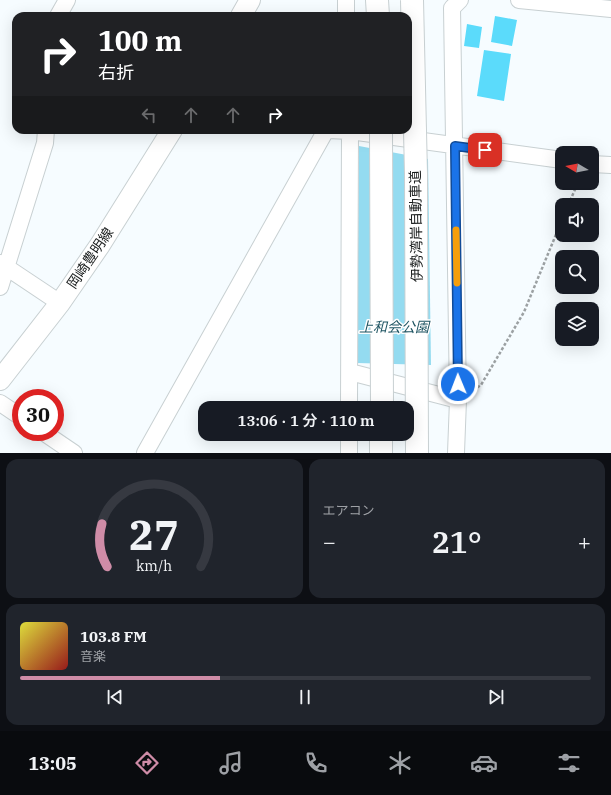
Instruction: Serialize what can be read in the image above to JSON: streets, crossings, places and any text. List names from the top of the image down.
{
  "streets": {
    "highway": ["伊勢湾岸自動車道"],
    "main road": ["岡崎豊明線"]
  },
  "parks": ["上和会公園"],
  "north": "left",
  "page": {
    "turn": ["100 m", "右折"],
    "limit": "30",
    "trip": "13:06 · 1 分 · 110 m",
    "tile": "エアコン",
    "heat": ["−", "21°", "+"],
    "song": ["103.8 FM", "音楽"],
    "tabs": "13:05",
    "gauge": ["27", "km/h"]
  }
}
